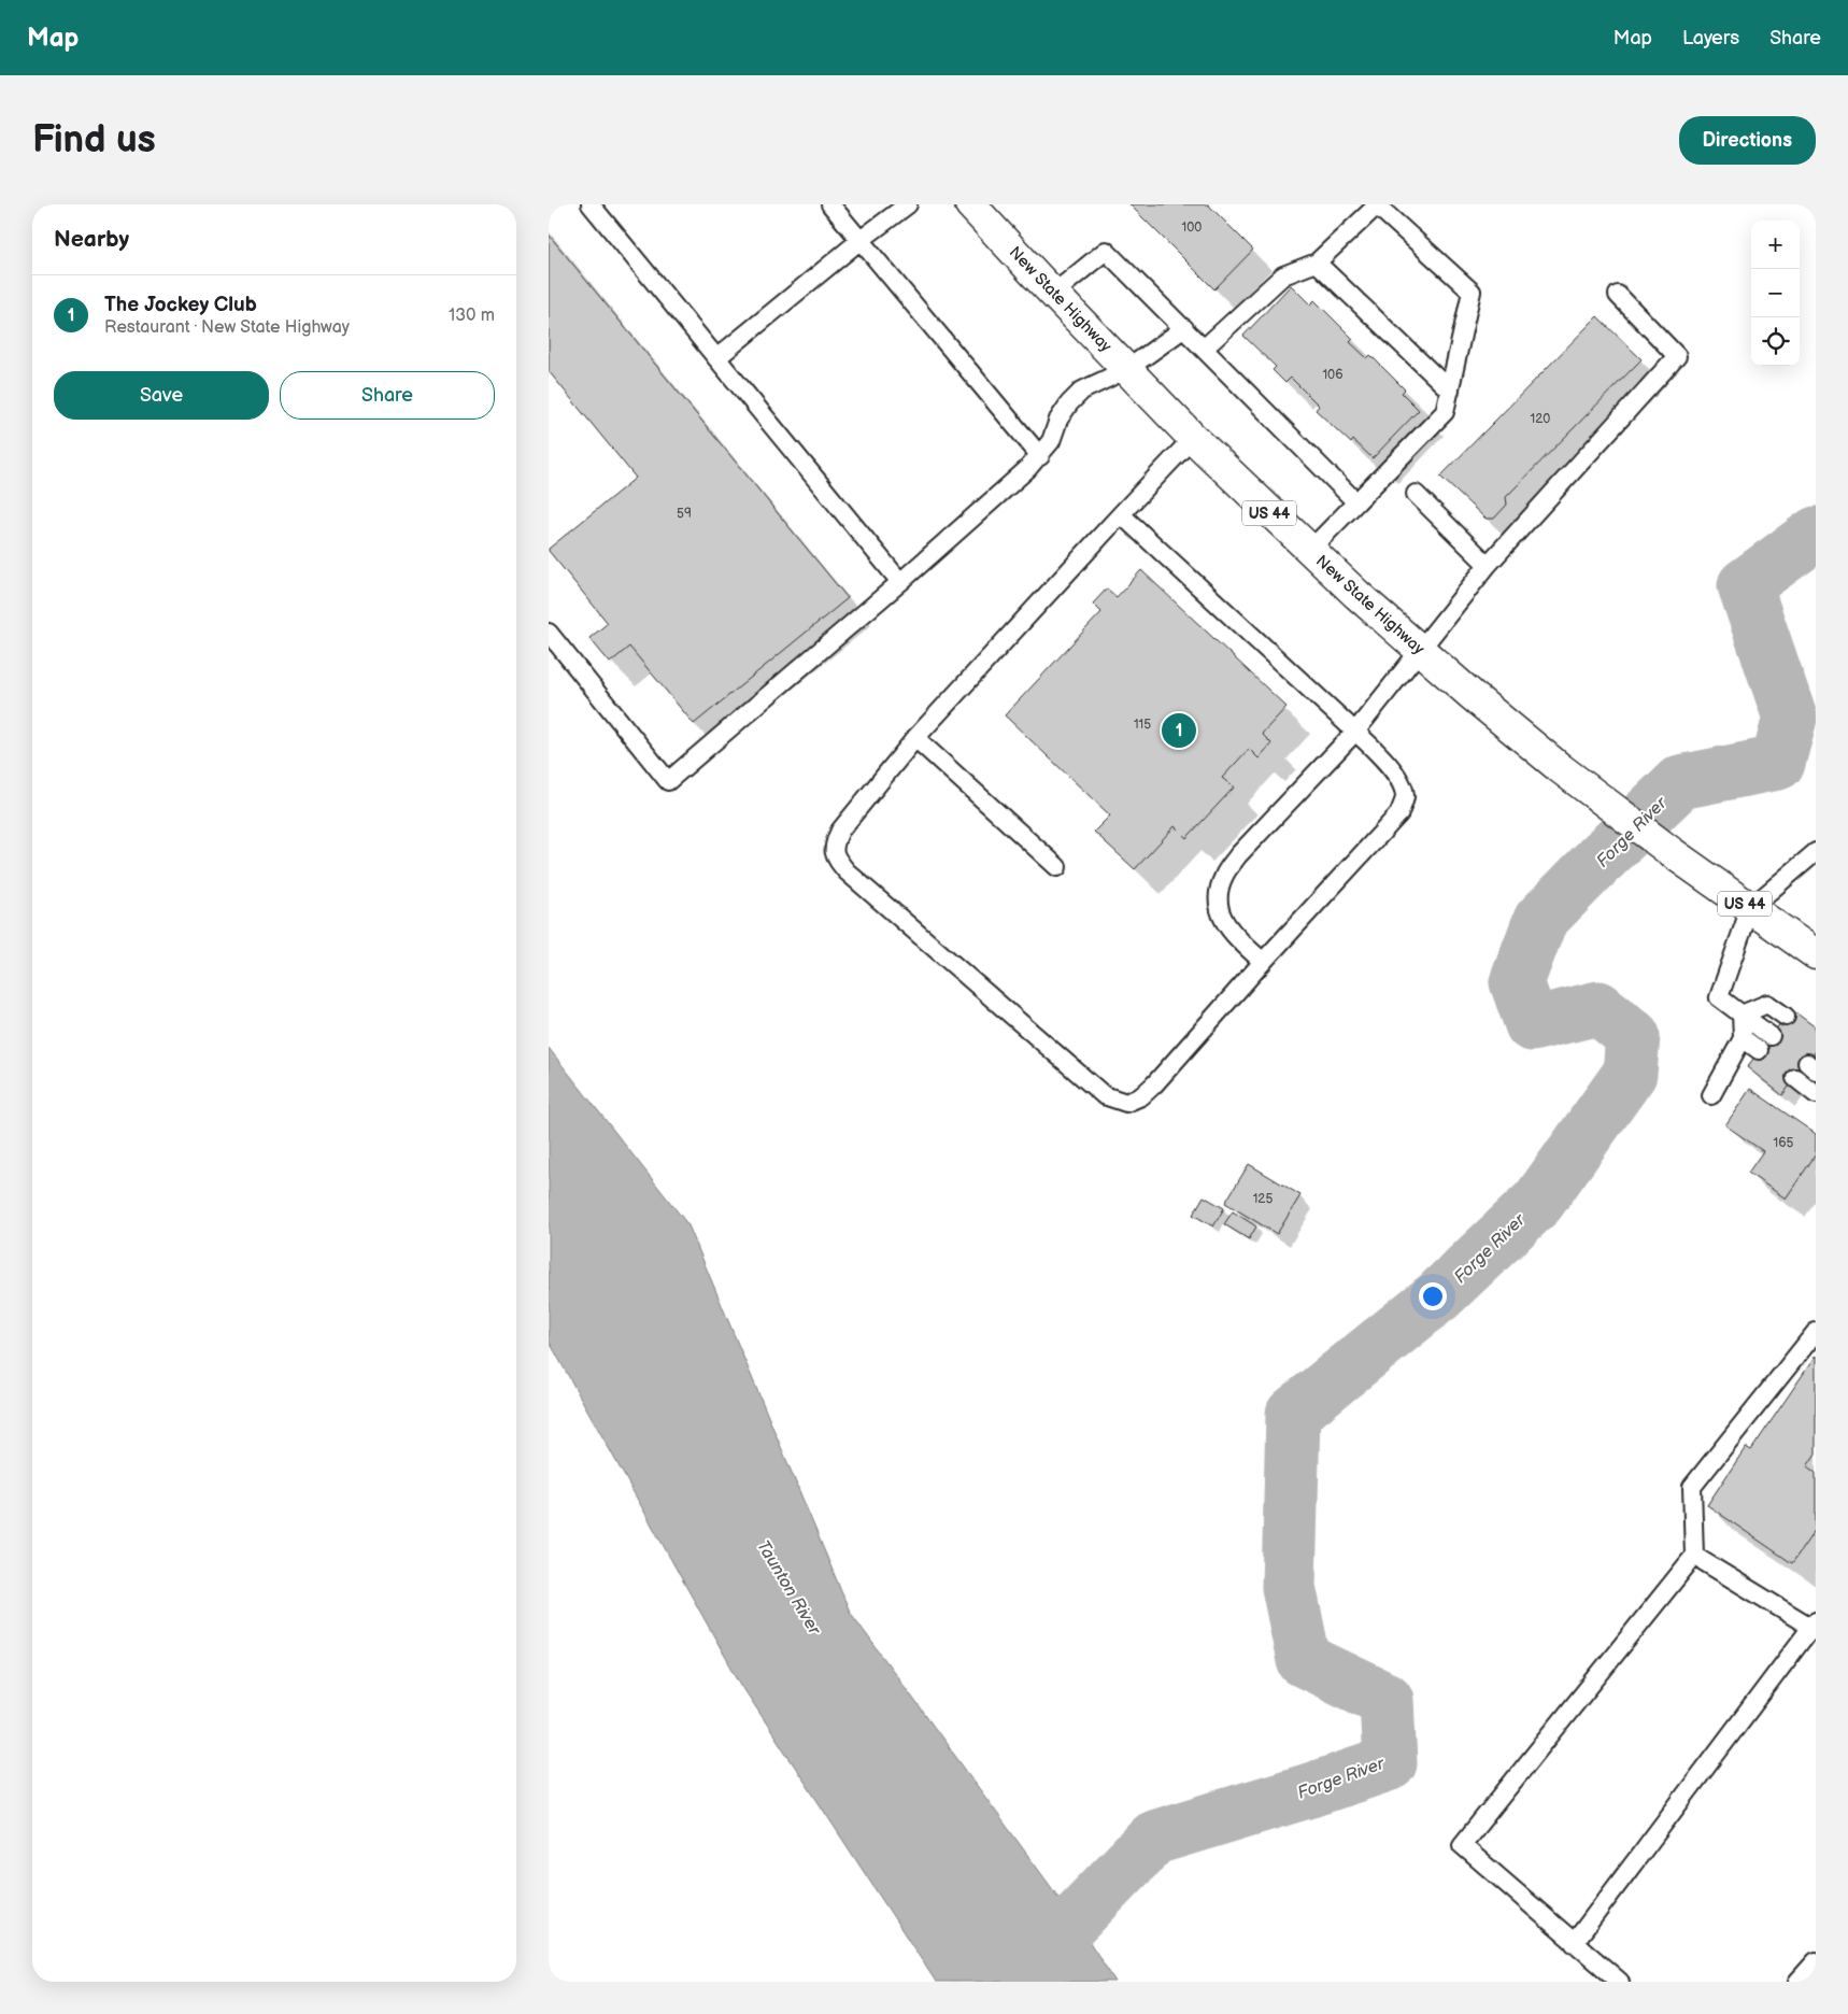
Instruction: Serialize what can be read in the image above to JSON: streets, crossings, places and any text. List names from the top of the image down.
{
  "streets": {
    "highway": ["New State Highway", "US 44"]
  },
  "water": ["Forge River", "Taunton River"],
  "house_numbers": [
    "100",
    "106",
    "120",
    "59",
    "115",
    "165",
    "125"
  ],
  "page": {
    "header": "Map",
    "nav": ["Map", "Layers", "Share"],
    "buttons": [
      "Directions",
      ["Save", "Share"]
    ],
    "title": "Find us",
    "heading": "Nearby",
    "map_buttons": ["+", "−"],
    "list": [
      {
        "mark": "1",
        "name": "The Jockey Club",
        "note": "Restaurant · New State Highway",
        "value": "130 m"
      }
    ],
    "pins": "1"
  }
}
